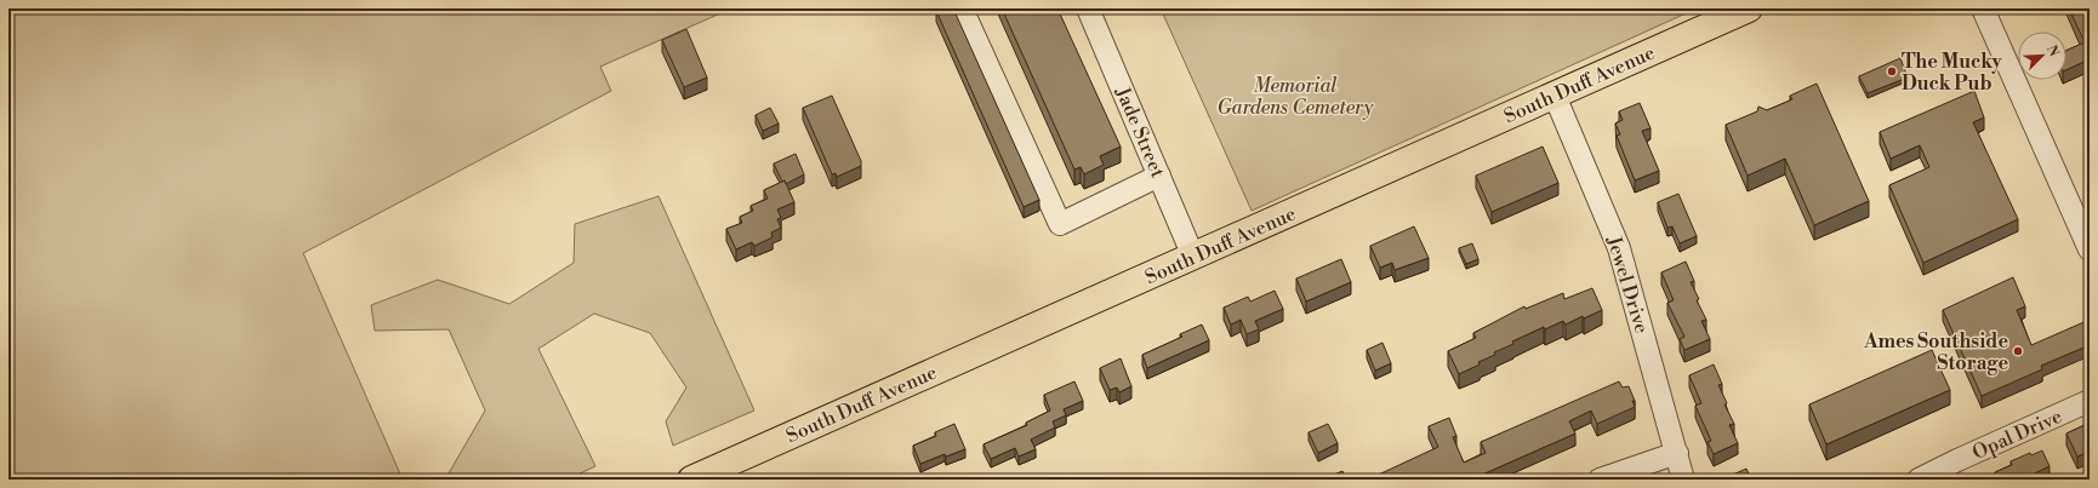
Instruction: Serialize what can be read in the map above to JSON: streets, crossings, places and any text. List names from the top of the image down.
{
  "streets": {
    "main road": ["South Duff Avenue"],
    "street": ["Jade Street", "Jewel Drive", "Opal Drive"]
  },
  "crossings": [
    ["South Duff Avenue", "Jade Street"],
    ["South Duff Avenue", "Jewel Drive"]
  ],
  "parks": ["Memorial Gardens Cemetery"],
  "places": ["The Mucky Duck Pub", "Ames Southside Storage"],
  "north": "top right"
}
